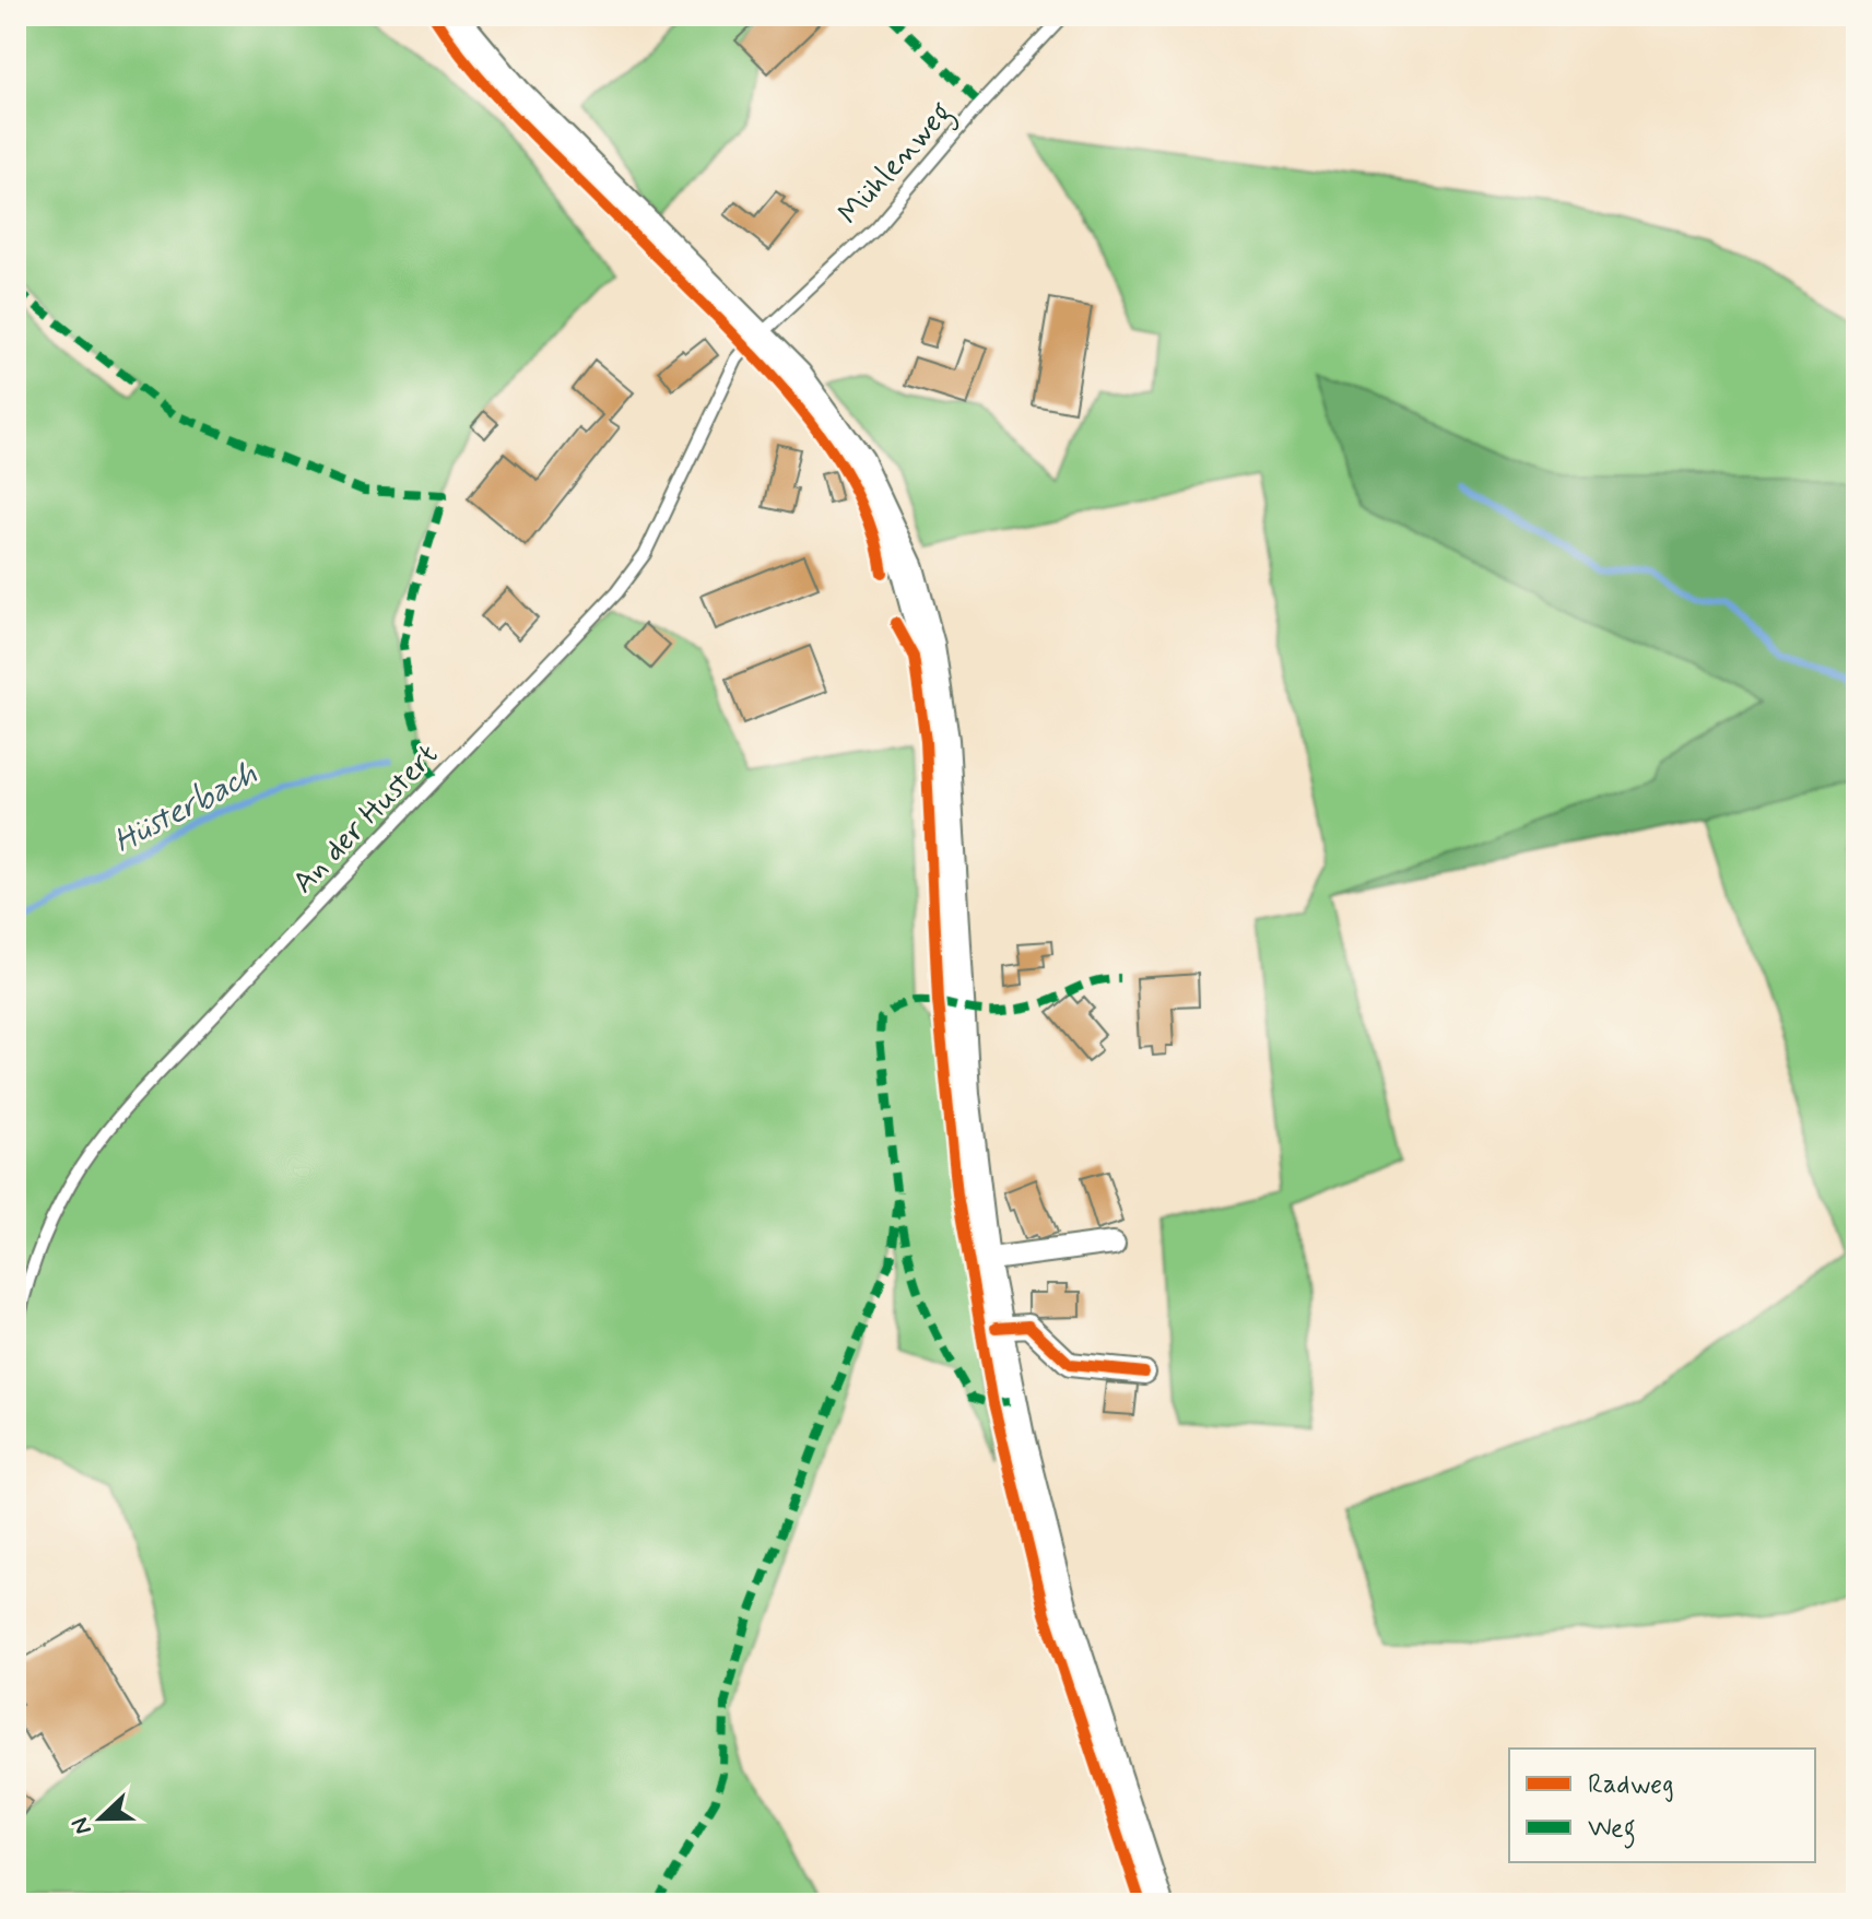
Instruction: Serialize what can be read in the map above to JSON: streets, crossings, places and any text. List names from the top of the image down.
{
  "streets": {
    "lane": ["Mühlenweg", "An der Hustert"]
  },
  "crossings": [
    ["Mühlenweg", "An der Hustert"]
  ],
  "water": ["Hüsterbach"],
  "legend": ["Radweg", "Weg"],
  "north": "left"
}
